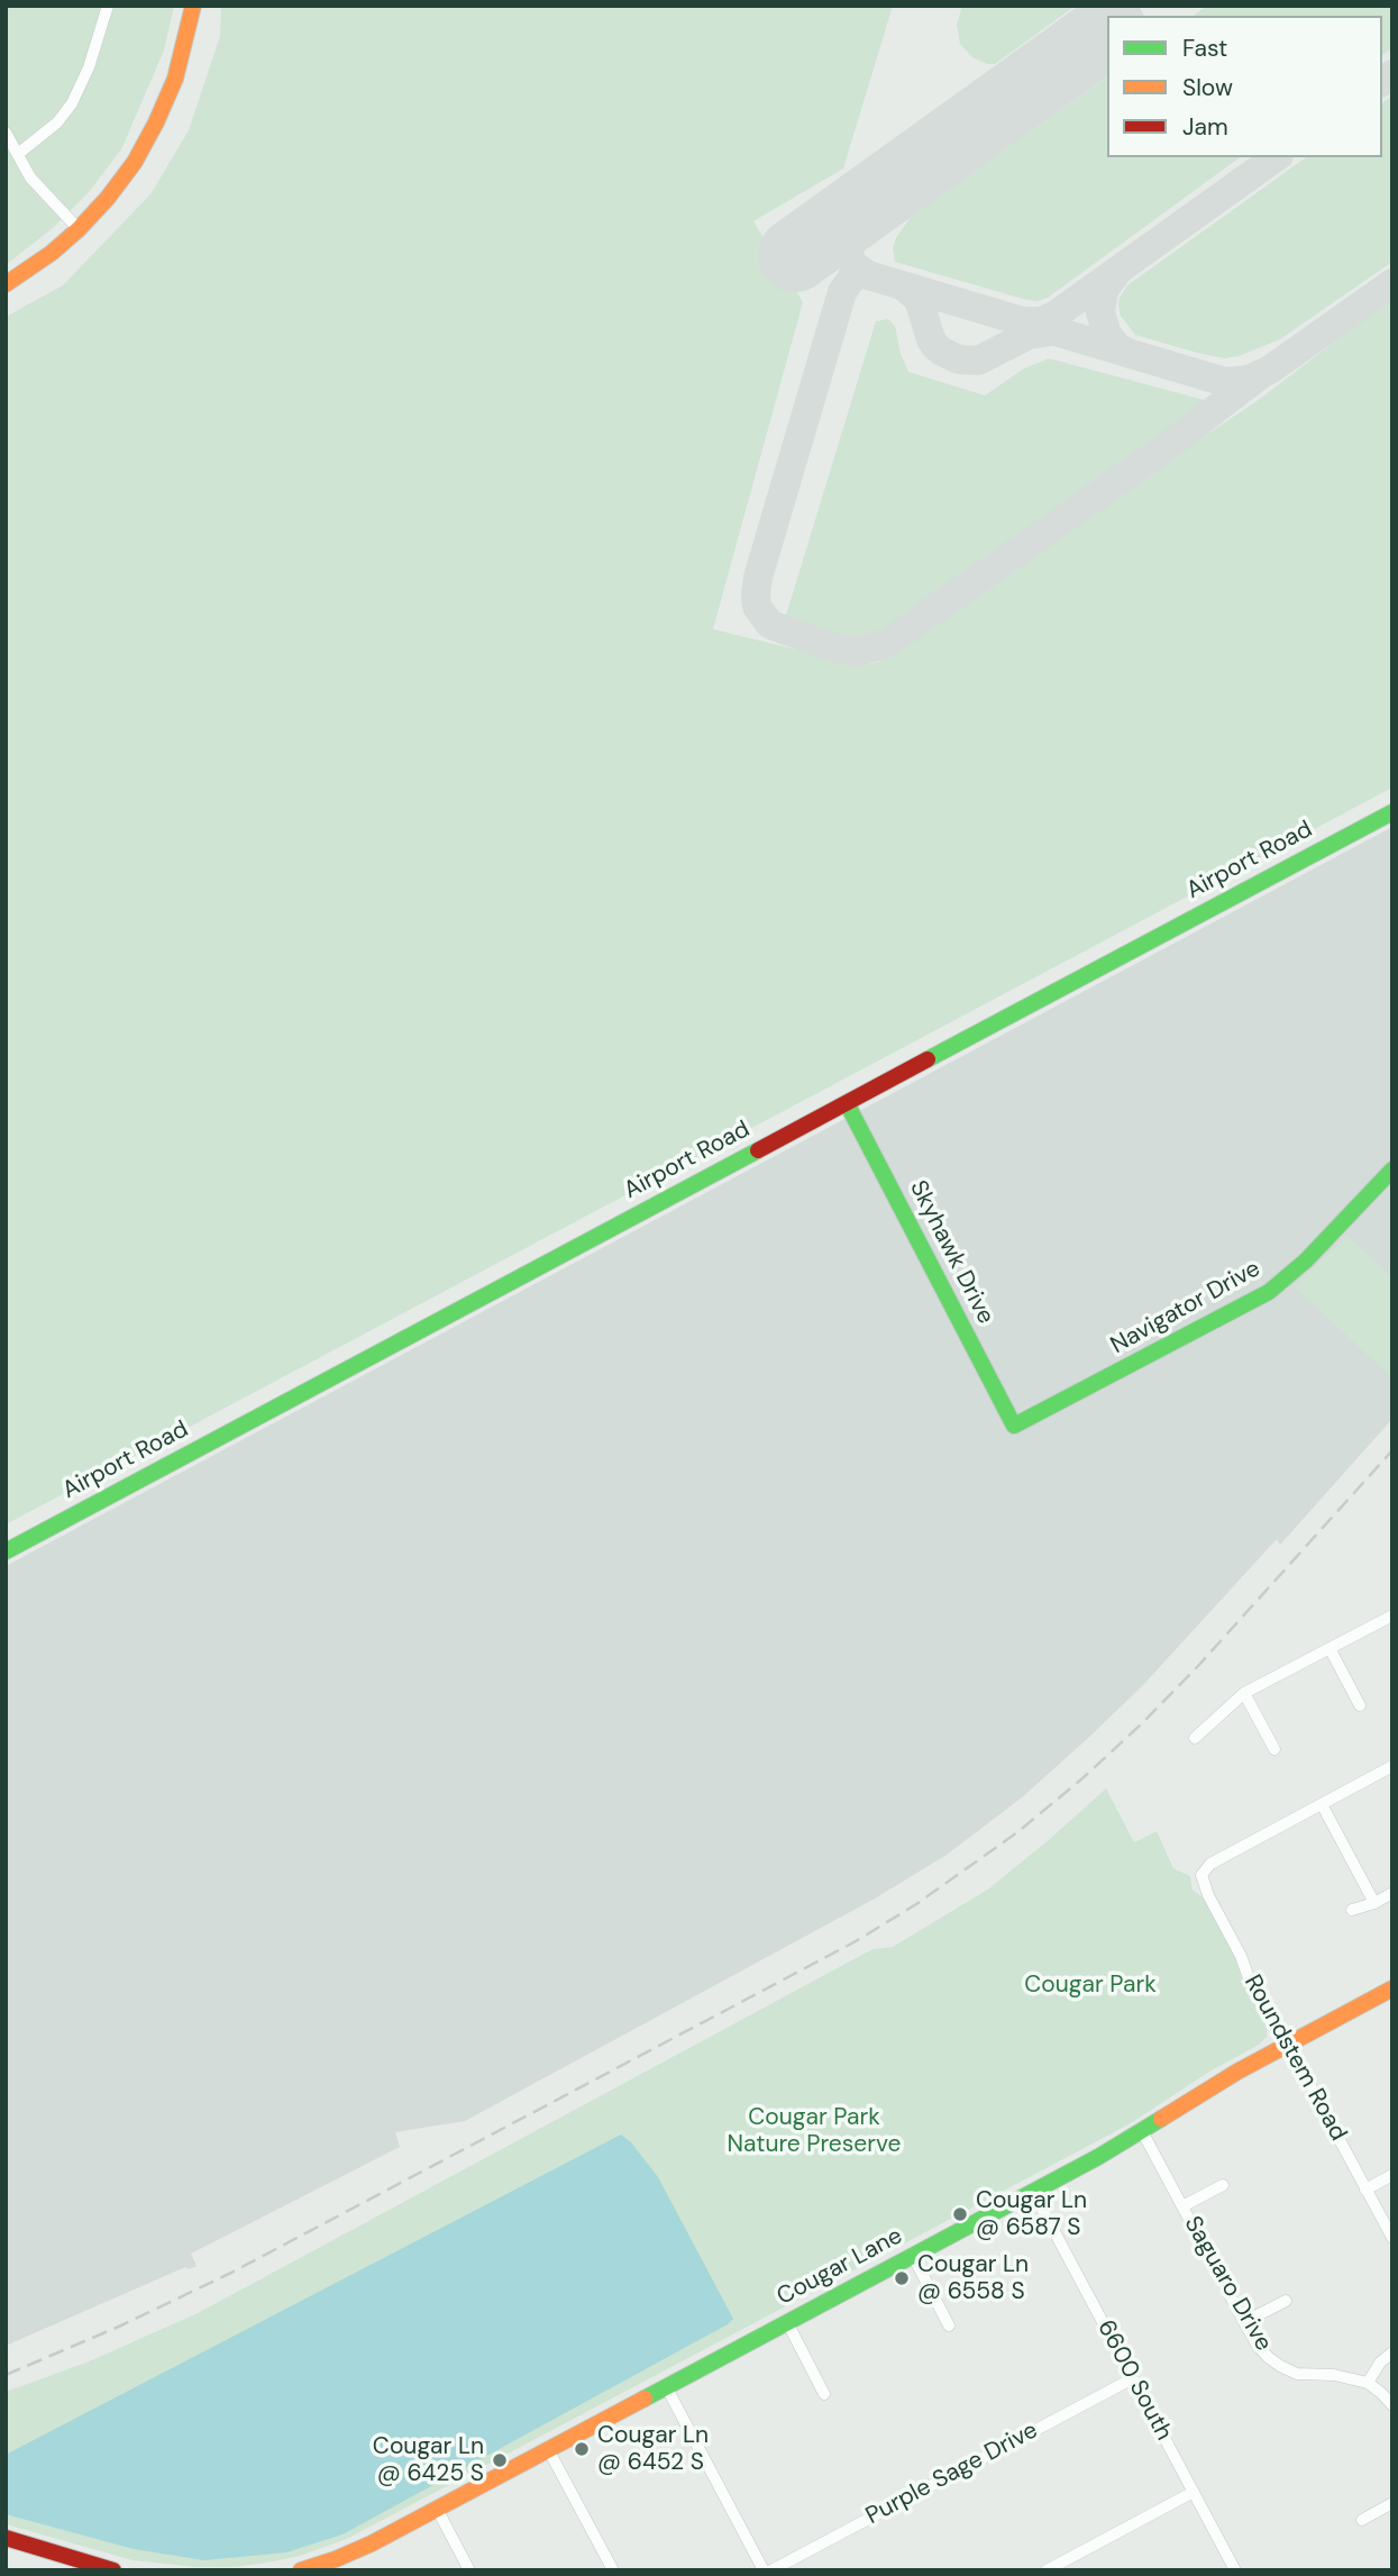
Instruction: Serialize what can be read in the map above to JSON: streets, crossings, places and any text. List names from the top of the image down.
{
  "streets": {
    "street": [
      "Airport Road",
      "Skyhawk Drive",
      "Navigator Drive",
      "Roundstem Road",
      "Cougar Lane",
      "Saguaro Drive",
      "6600 South",
      "Purple Sage Drive"
    ]
  },
  "crossings": [
    ["Airport Road", "Skyhawk Drive"],
    ["Skyhawk Drive", "Navigator Drive"],
    ["Roundstem Road", "Cougar Lane"],
    ["Cougar Lane", "Saguaro Drive"],
    ["Cougar Lane", "6600 South"],
    ["6600 South", "Purple Sage Drive"]
  ],
  "parks": ["Cougar Park", "Cougar Park Nature Preserve"],
  "places": [
    "Cougar Ln @ 6587 S",
    "Cougar Ln @ 6558 S",
    "Cougar Ln @ 6452 S",
    "Cougar Ln @ 6425 S"
  ],
  "legend": ["Fast", "Slow", "Jam"]
}
